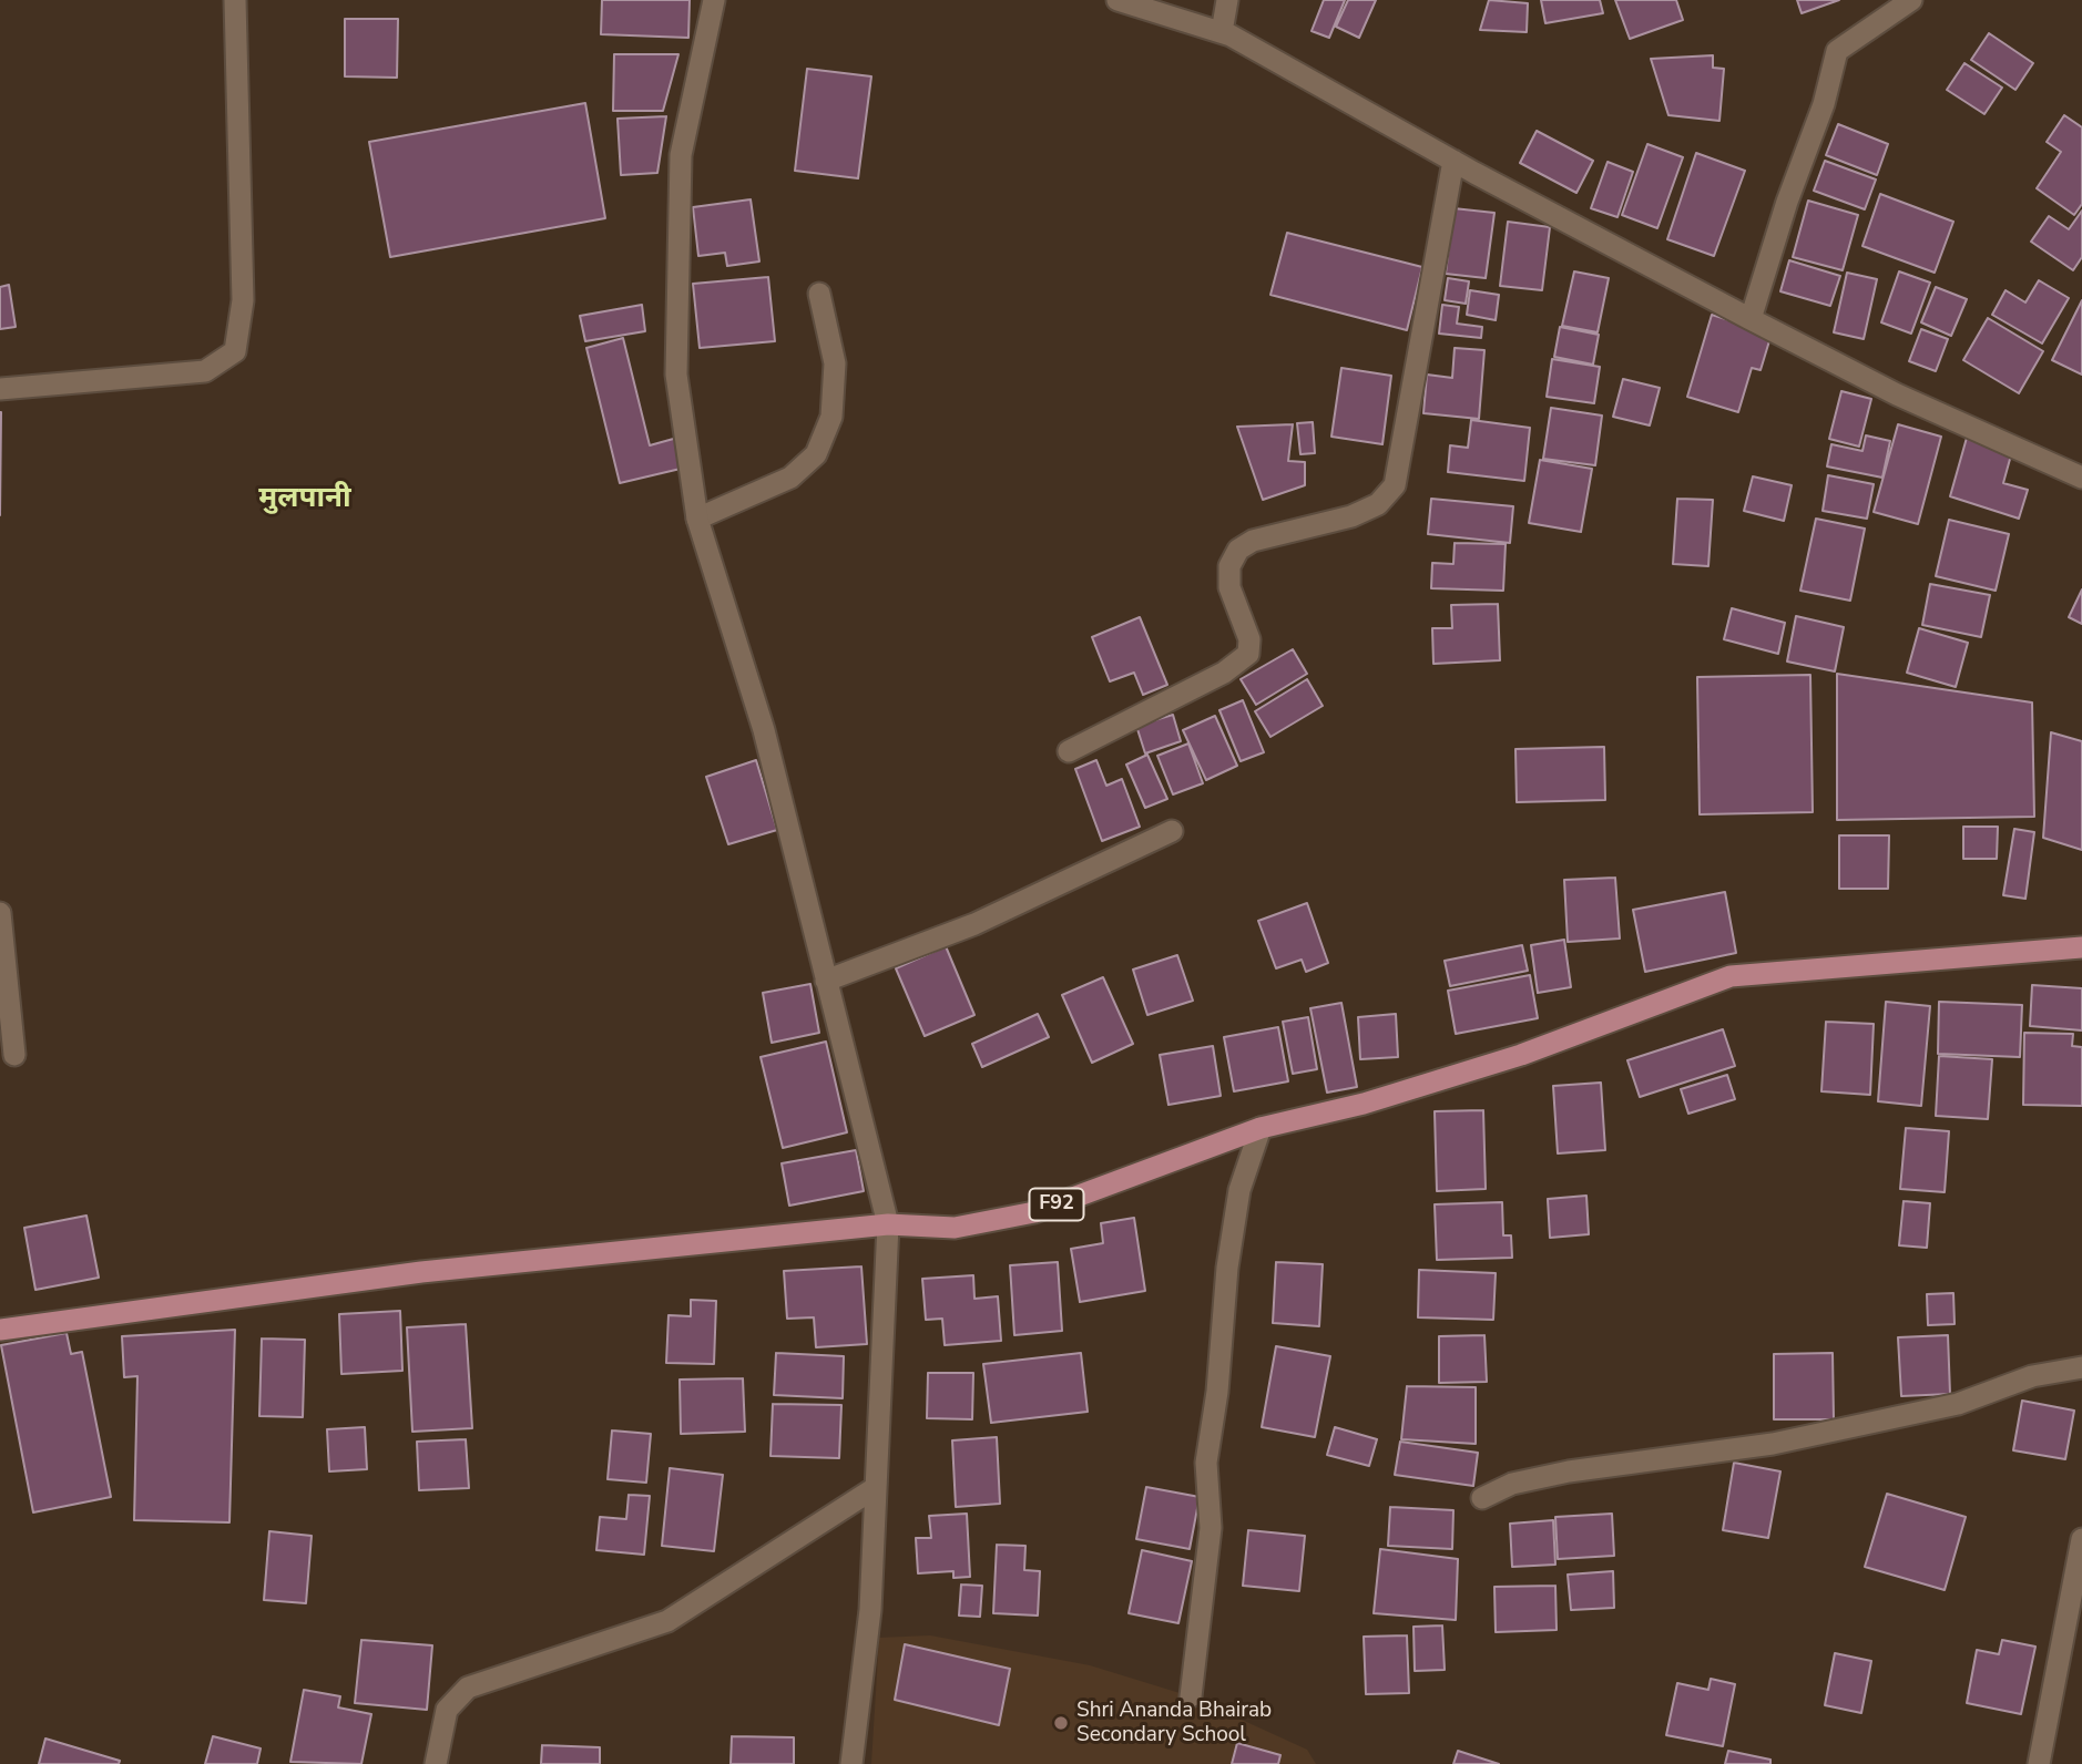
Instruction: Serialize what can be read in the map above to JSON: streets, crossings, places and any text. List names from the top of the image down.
{
  "streets": {
    "main road": ["F92"]
  },
  "districts": ["मुलपानी"],
  "places": ["Shri Ananda Bhairab Secondary School"]
}
